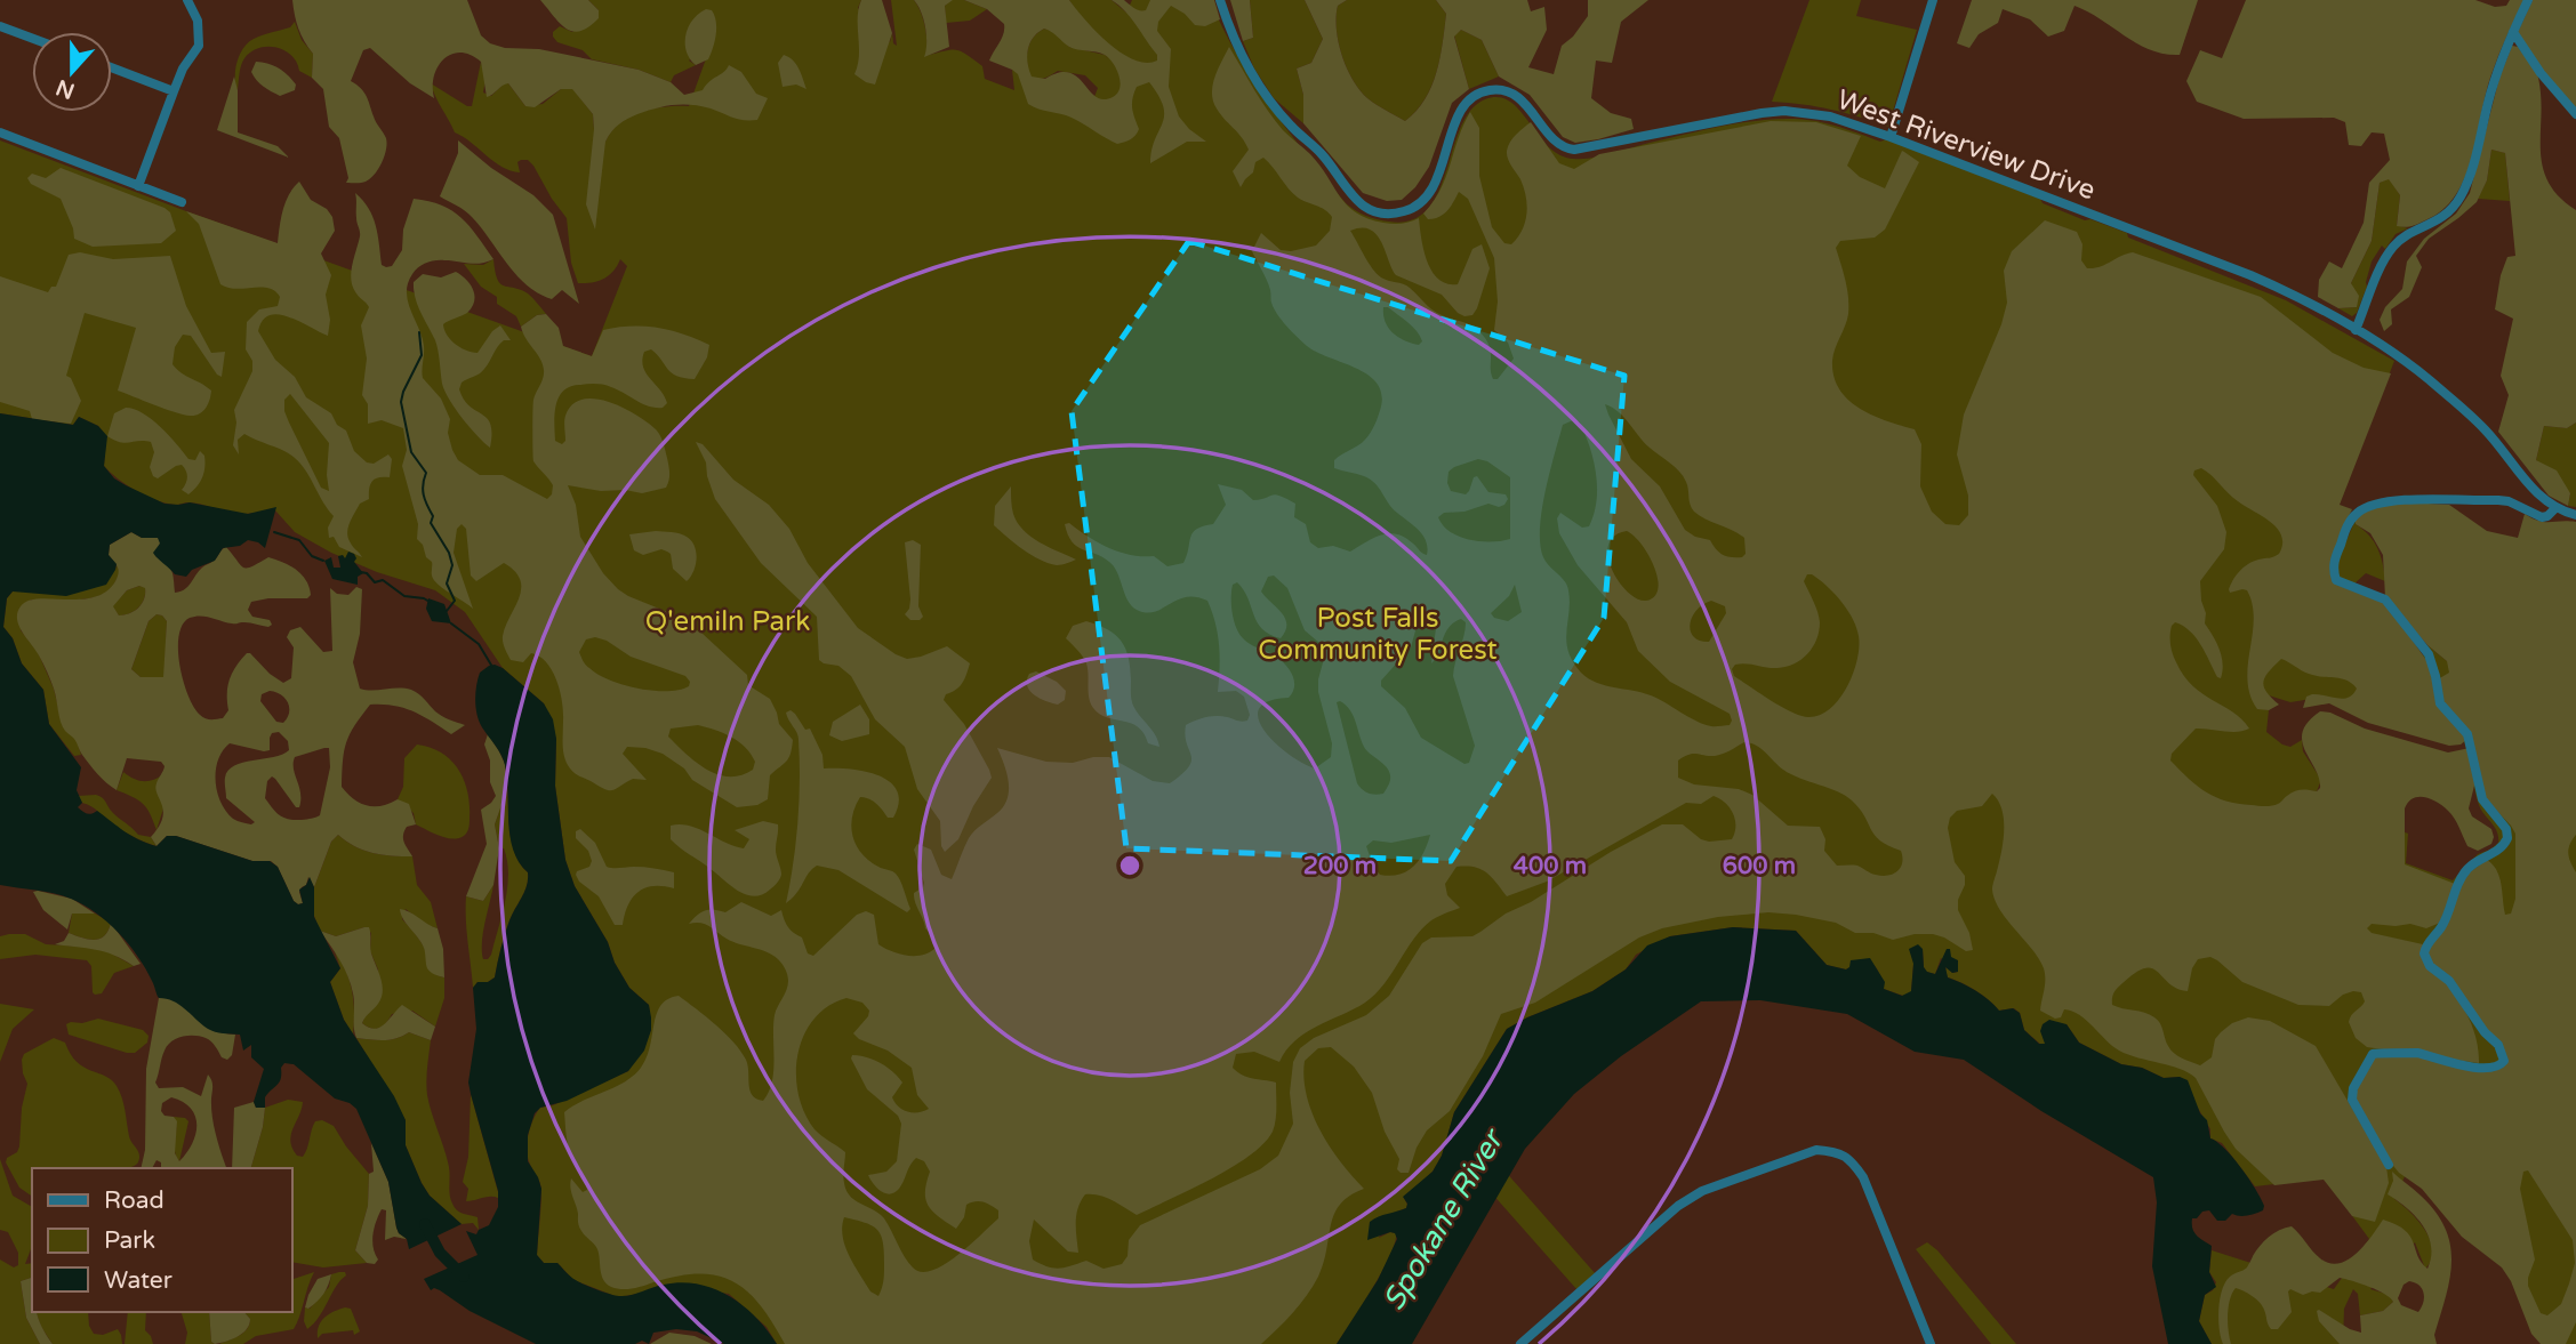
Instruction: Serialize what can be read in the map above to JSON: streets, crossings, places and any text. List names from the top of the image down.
{
  "streets": {
    "street": ["West Riverview Drive"]
  },
  "water": ["Spokane River"],
  "parks": ["Post Falls Community Forest", "Q'emiln Park"],
  "legend": ["Road", "Park", "Water"],
  "north": "bottom",
  "rings": ["200 m", "400 m", "600 m"]
}
